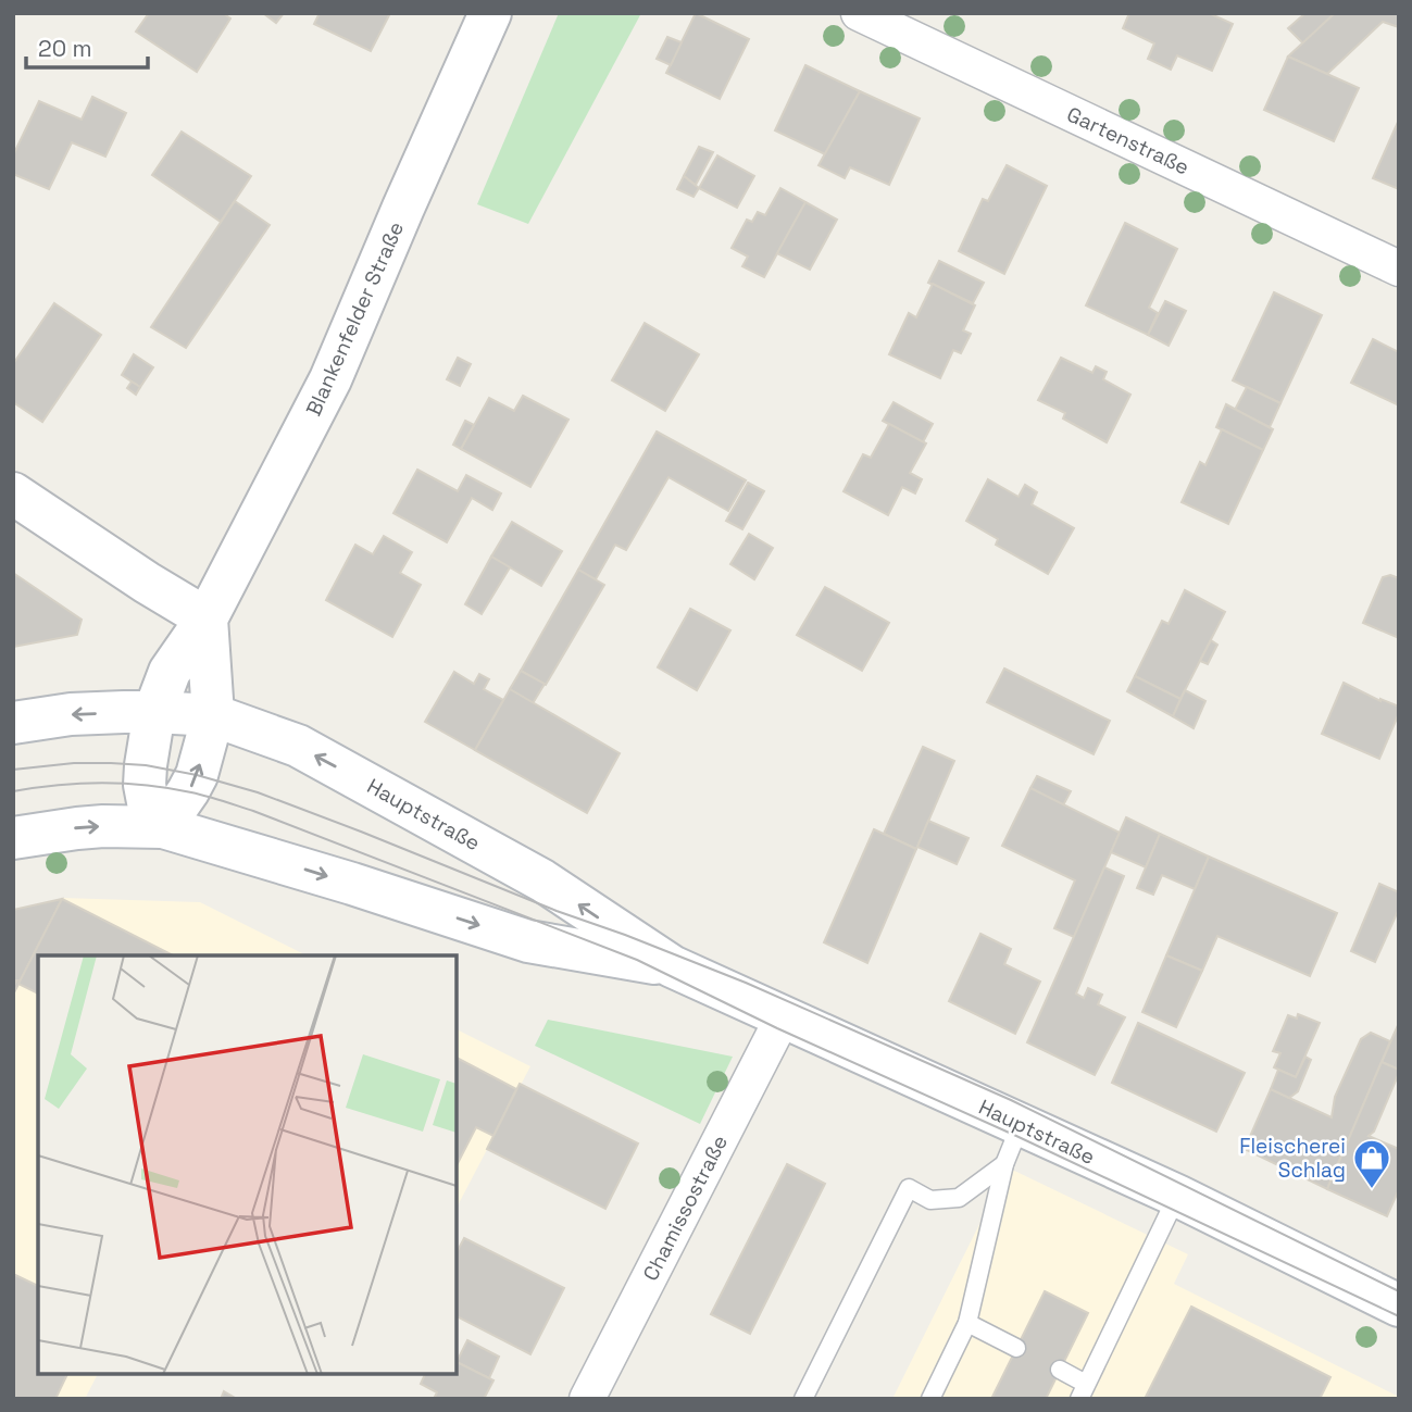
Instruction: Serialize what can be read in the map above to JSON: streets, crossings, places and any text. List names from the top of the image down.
{
  "streets": {
    "main road": ["Blankenfelder Straße", "Hauptstraße"],
    "street": ["Gartenstraße", "Chamissostraße"]
  },
  "crossings": [
    ["Blankenfelder Straße", "Hauptstraße"],
    ["Hauptstraße", "Chamissostraße"]
  ],
  "places": {
    "shop": ["Fleischerei Schlag"]
  },
  "scale_bar": "20 m"
}
